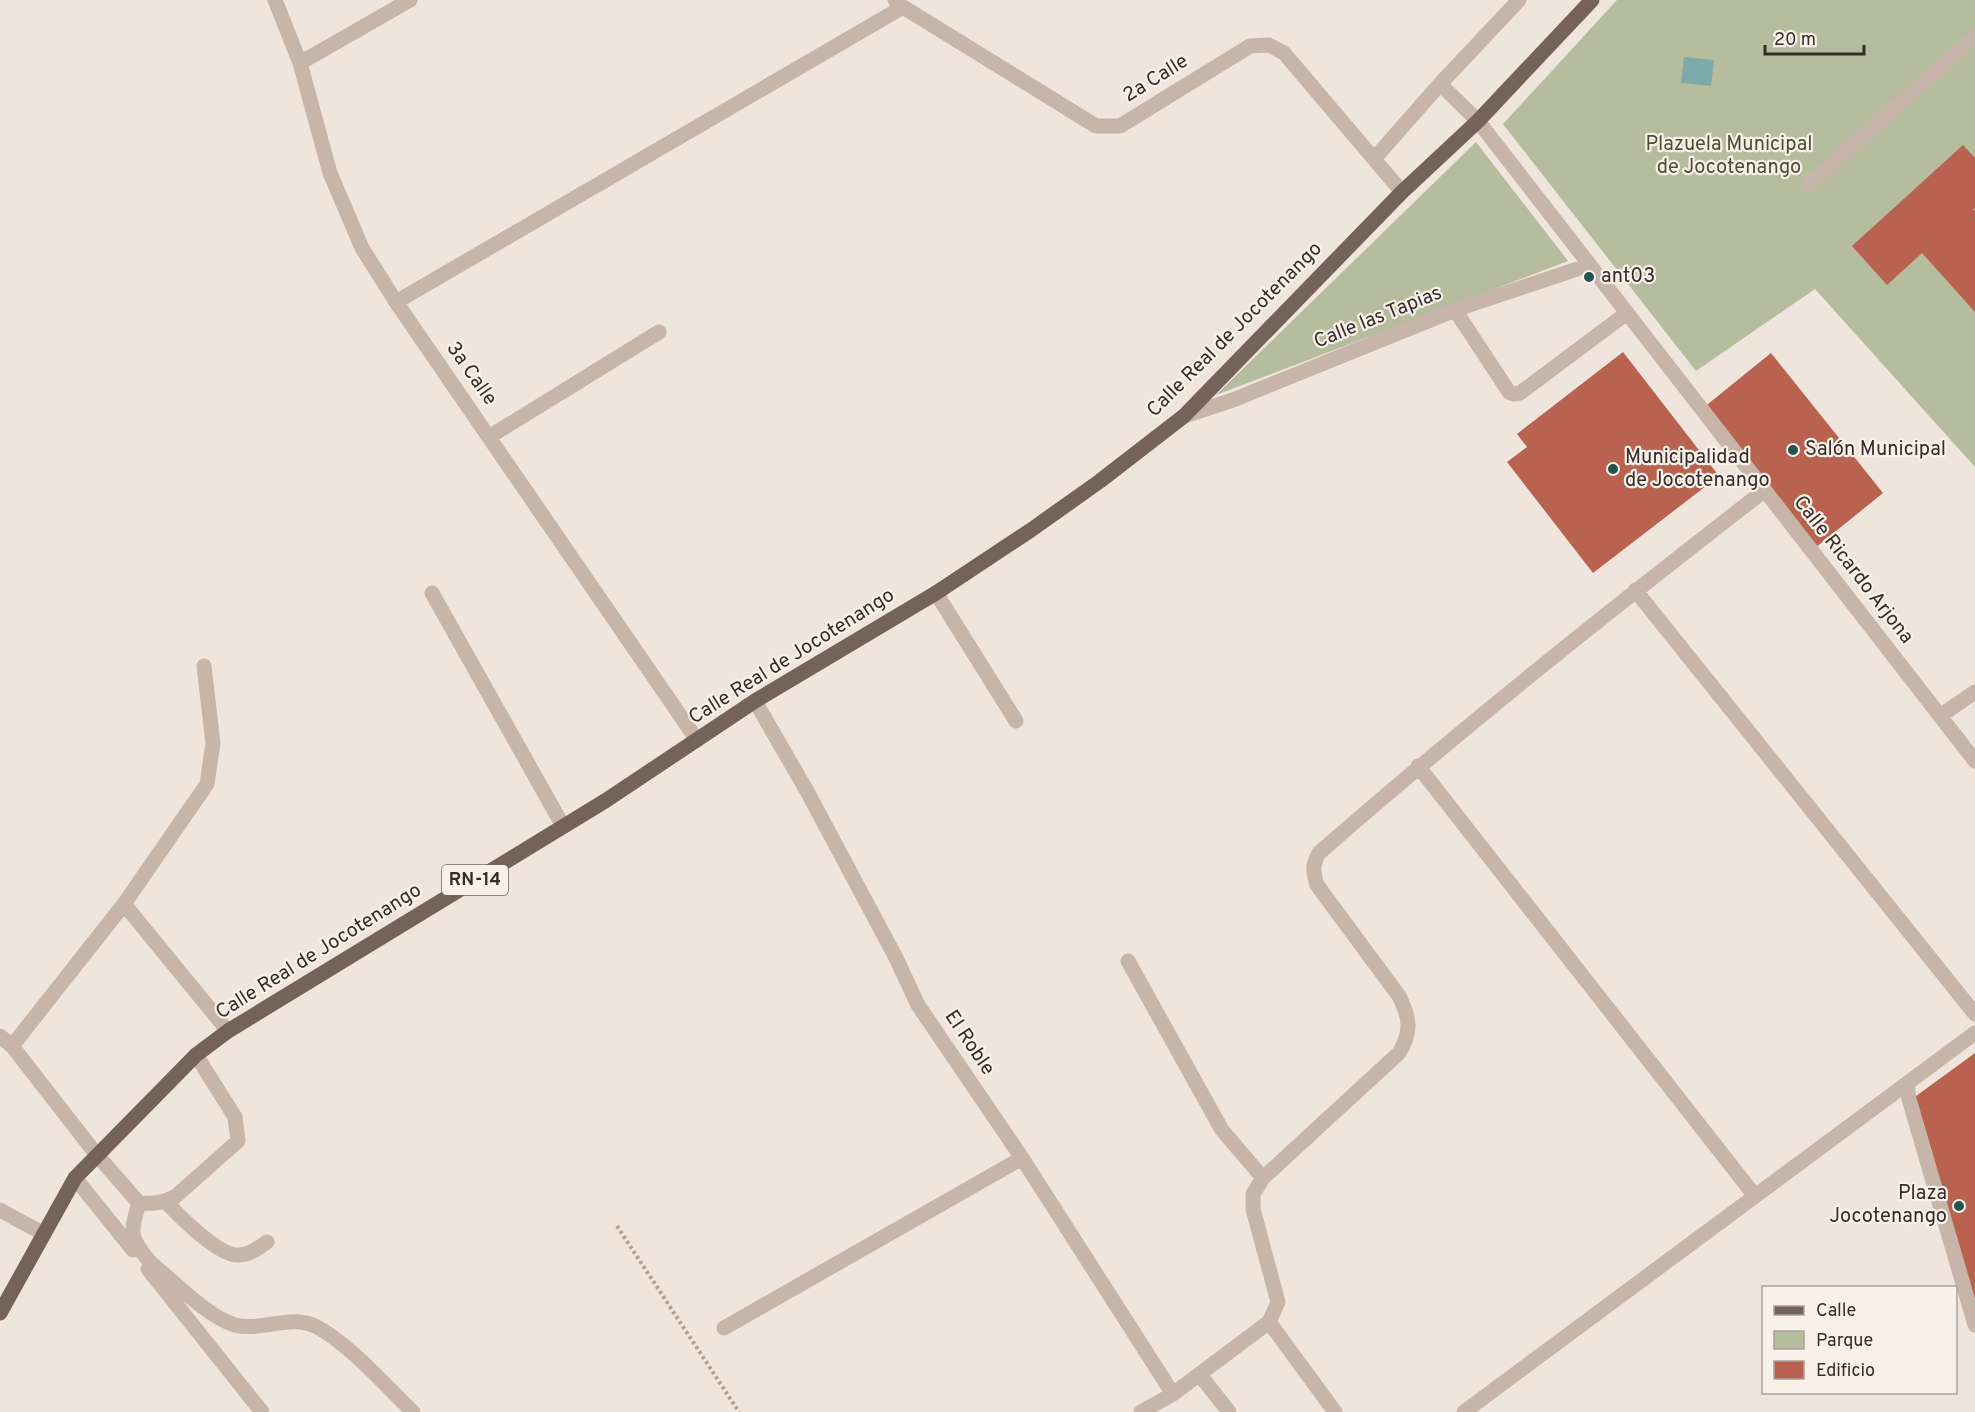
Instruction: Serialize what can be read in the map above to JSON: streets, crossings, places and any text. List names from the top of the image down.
{
  "streets": {
    "main road": ["Calle Real de Jocotenango", "RN-14"],
    "street": [
      "2a Calle",
      "Calle las Tapias",
      "3a Calle",
      "Calle Ricardo Arjona",
      "El Roble"
    ]
  },
  "crossings": [
    ["2a Calle", "Calle Real de Jocotenango"],
    ["Calle las Tapias", "Calle Real de Jocotenango"],
    ["Calle las Tapias", "Calle Ricardo Arjona"],
    ["Calle Real de Jocotenango", "3a Calle"],
    ["Calle Real de Jocotenango", "Calle Ricardo Arjona"],
    ["Calle Real de Jocotenango", "El Roble"]
  ],
  "parks": ["Plazuela Municipal de Jocotenango"],
  "places": [
    "ant03",
    "Salón Municipal",
    "Municipalidad de Jocotenango",
    "Plaza Jocotenango"
  ],
  "legend": ["Calle", "Parque", "Edificio"],
  "scale_bar": "20 m"
}
